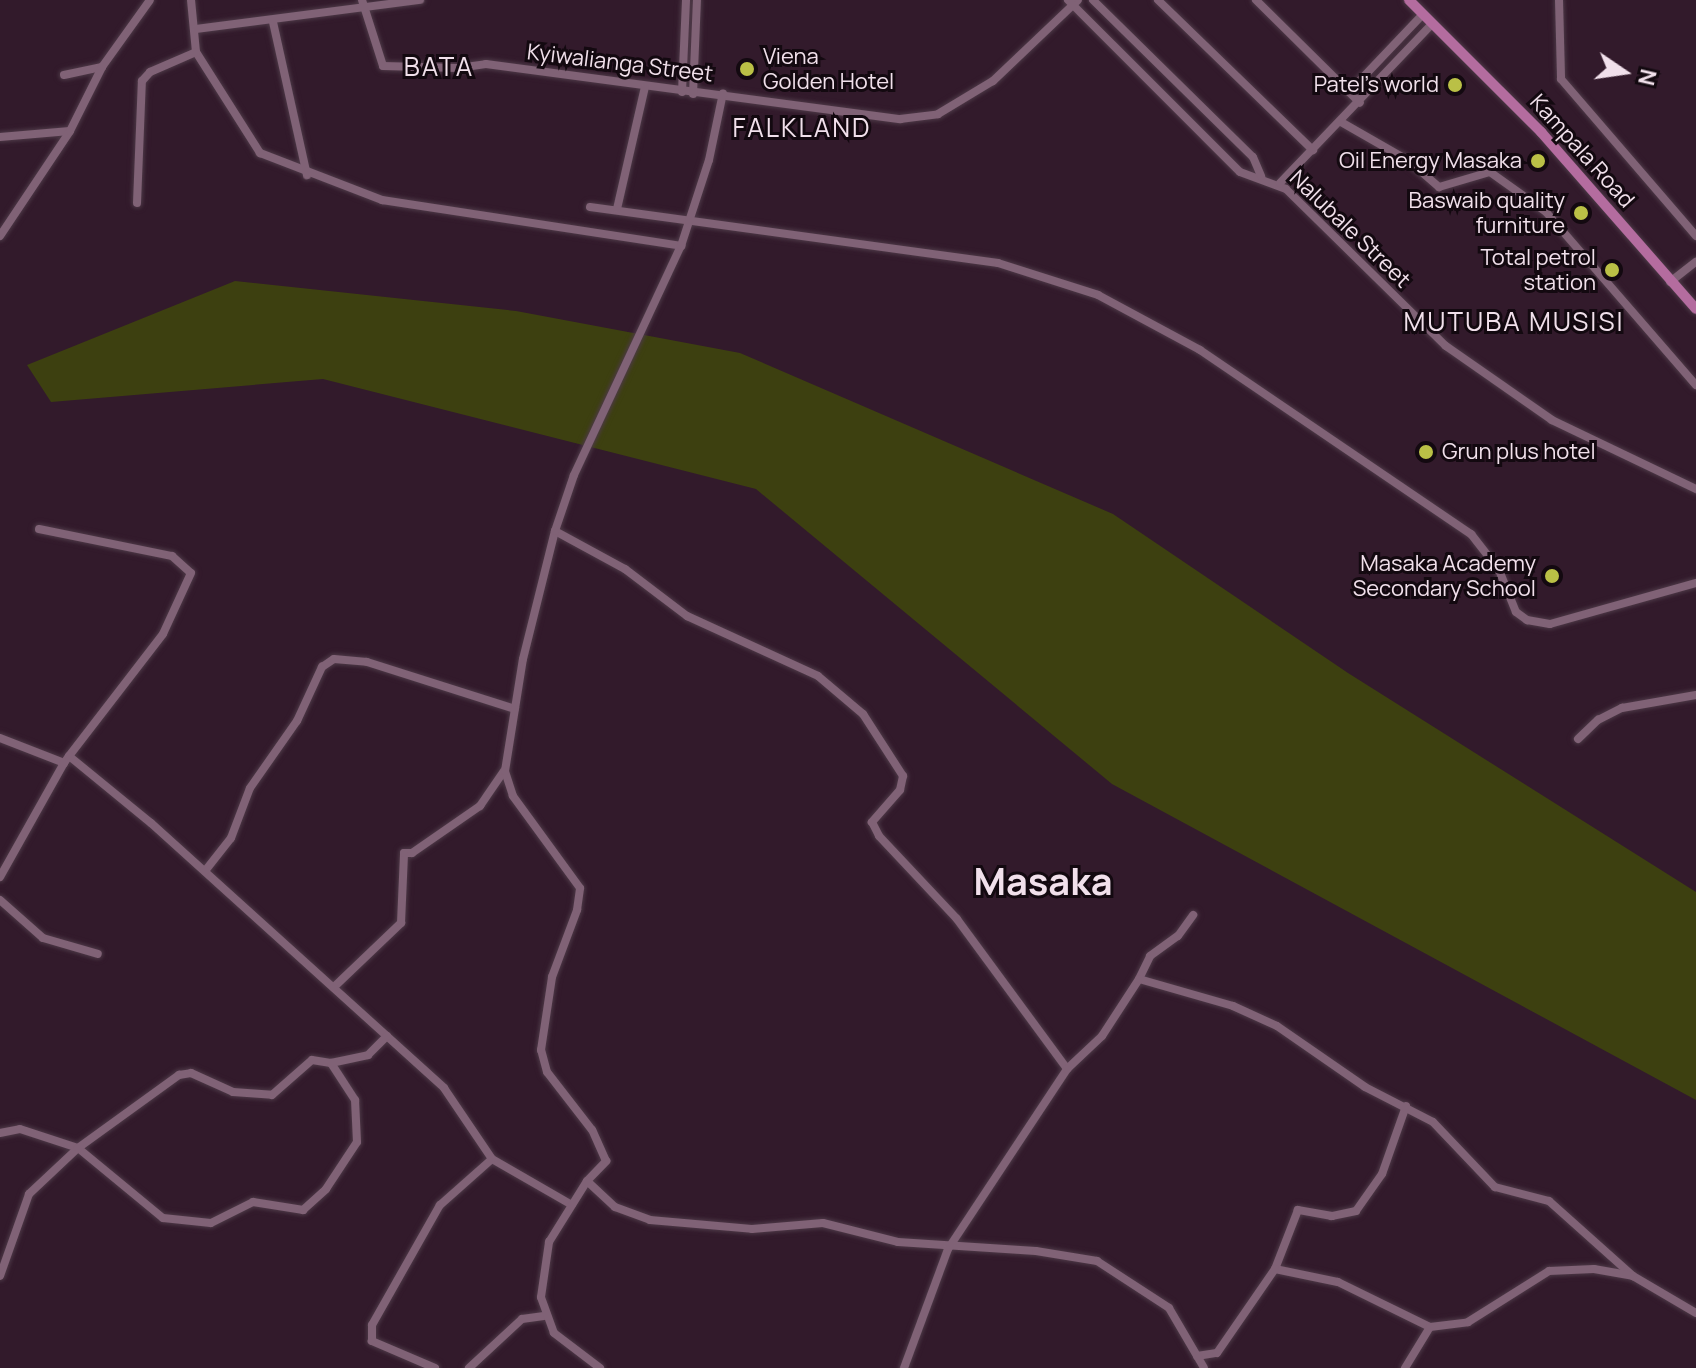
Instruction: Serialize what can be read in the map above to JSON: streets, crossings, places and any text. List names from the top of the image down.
{
  "streets": {
    "main road": ["Kampala Road"],
    "street": ["Kyiwalianga Street", "Nalubale Street"]
  },
  "crossings": [
    ["Kyiwalianga Street", "Nalubale Street"]
  ],
  "districts": [
    "BATA",
    "FALKLAND",
    "MUTUBA MUSISI",
    "Masaka"
  ],
  "places": [
    "Viena Golden Hotel",
    "Patel's world",
    "Oil Energy Masaka",
    "Baswaib quality furniture",
    "Total petrol station",
    "Grun plus hotel",
    "Masaka Academy Secondary School"
  ],
  "north": "right"
}
